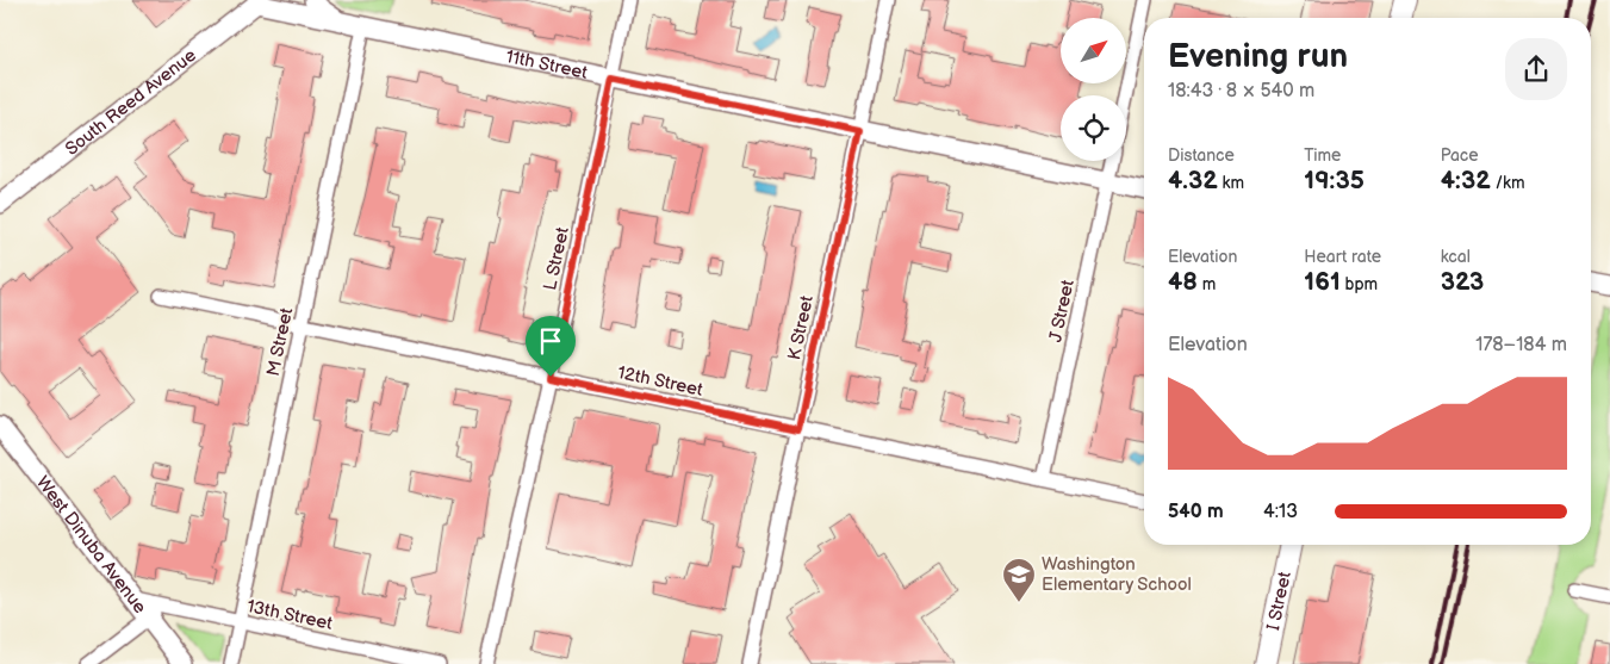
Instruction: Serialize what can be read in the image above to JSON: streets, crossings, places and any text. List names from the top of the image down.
{
  "streets": {
    "main road": ["I Street"],
    "street": [
      "11th Street",
      "South Reed Avenue",
      "L Street",
      "J Street",
      "K Street",
      "M Street",
      "12th Street",
      "West Dinuba Avenue",
      "13th Street"
    ]
  },
  "crossings": [
    ["11th Street", "South Reed Avenue"],
    ["11th Street", "L Street"],
    ["11th Street", "J Street"],
    ["11th Street", "K Street"],
    ["11th Street", "M Street"],
    ["L Street", "12th Street"],
    ["J Street", "12th Street"],
    ["K Street", "12th Street"],
    ["M Street", "12th Street"],
    ["M Street", "13th Street"],
    ["West Dinuba Avenue", "13th Street"]
  ],
  "places": {
    "school or university": ["Washington Elementary School"]
  },
  "north": "top right",
  "page": {
    "heading": ["Evening run", "18:43 · 8 × 540 m"],
    "stats": [
      ["Distance", "4.32 km"],
      ["Time", "19:35"],
      ["Pace", "4:32 /km"],
      ["Elevation", "48 m"],
      ["Heart rate", "161 bpm"],
      ["kcal", "323"]
    ],
    "chart": ["Elevation", "178–184 m"],
    "list": [
      {
        "name": "540 m",
        "note": "4:13"
      }
    ]
  }
}
